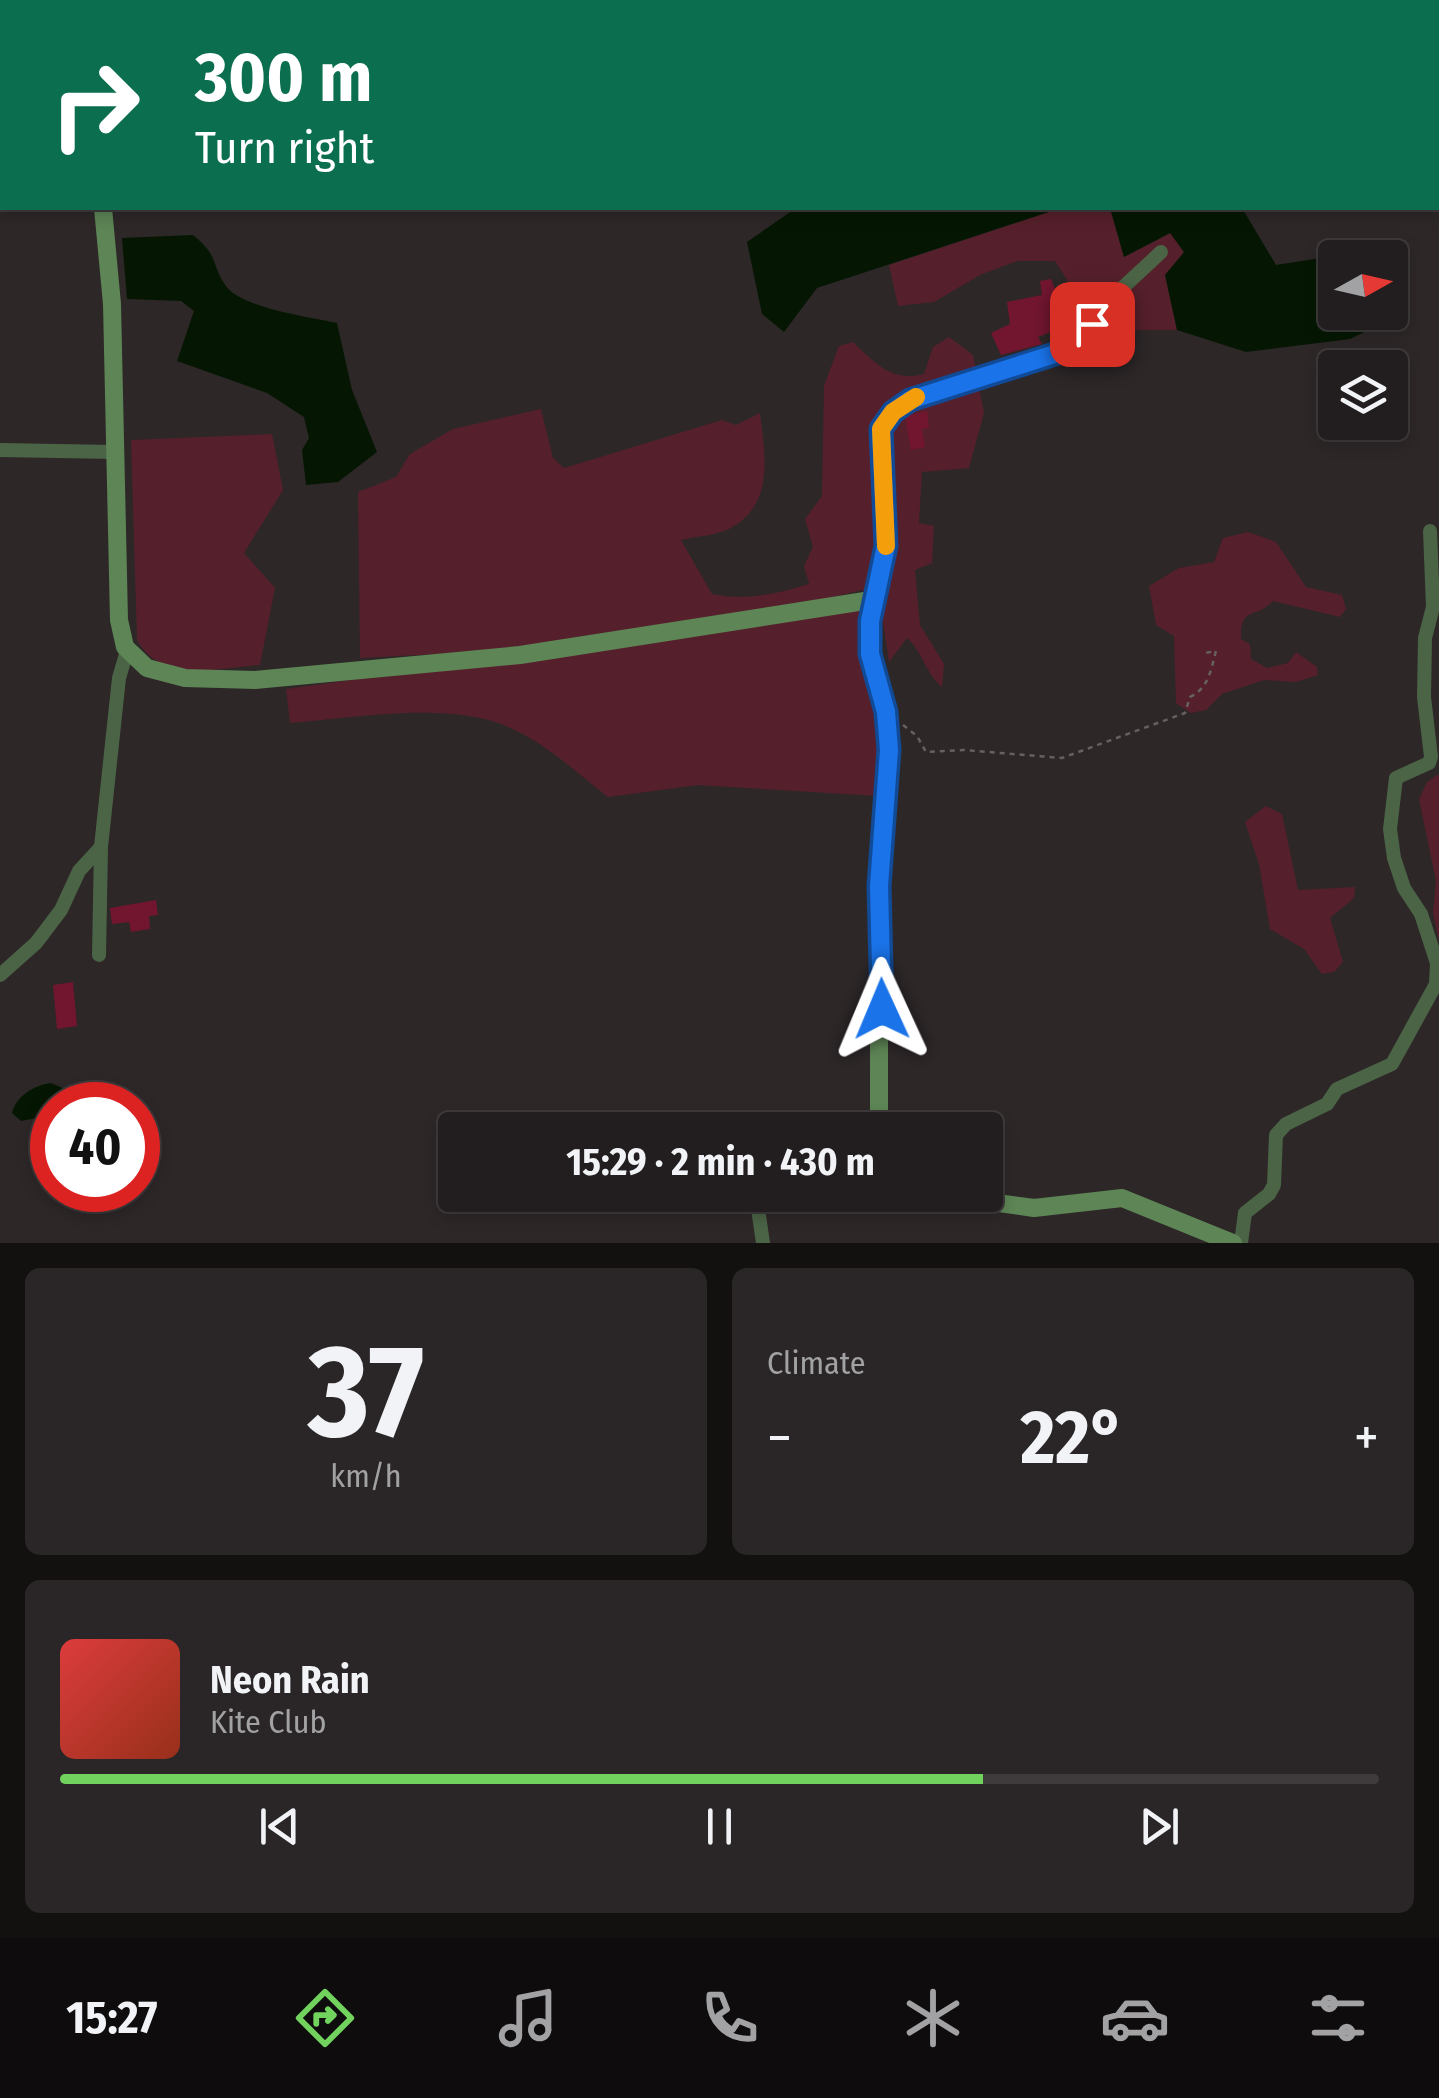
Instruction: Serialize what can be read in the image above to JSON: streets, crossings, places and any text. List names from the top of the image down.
{
  "north": "right",
  "page": {
    "turn": ["300 m", "Turn right"],
    "limit": "40",
    "trip": "15:29 · 2 min · 430 m",
    "tile": [
      ["37", "km/h"],
      "Climate"
    ],
    "heat": ["−", "22°", "+"],
    "song": ["Neon Rain", "Kite Club"],
    "tabs": "15:27"
  }
}
